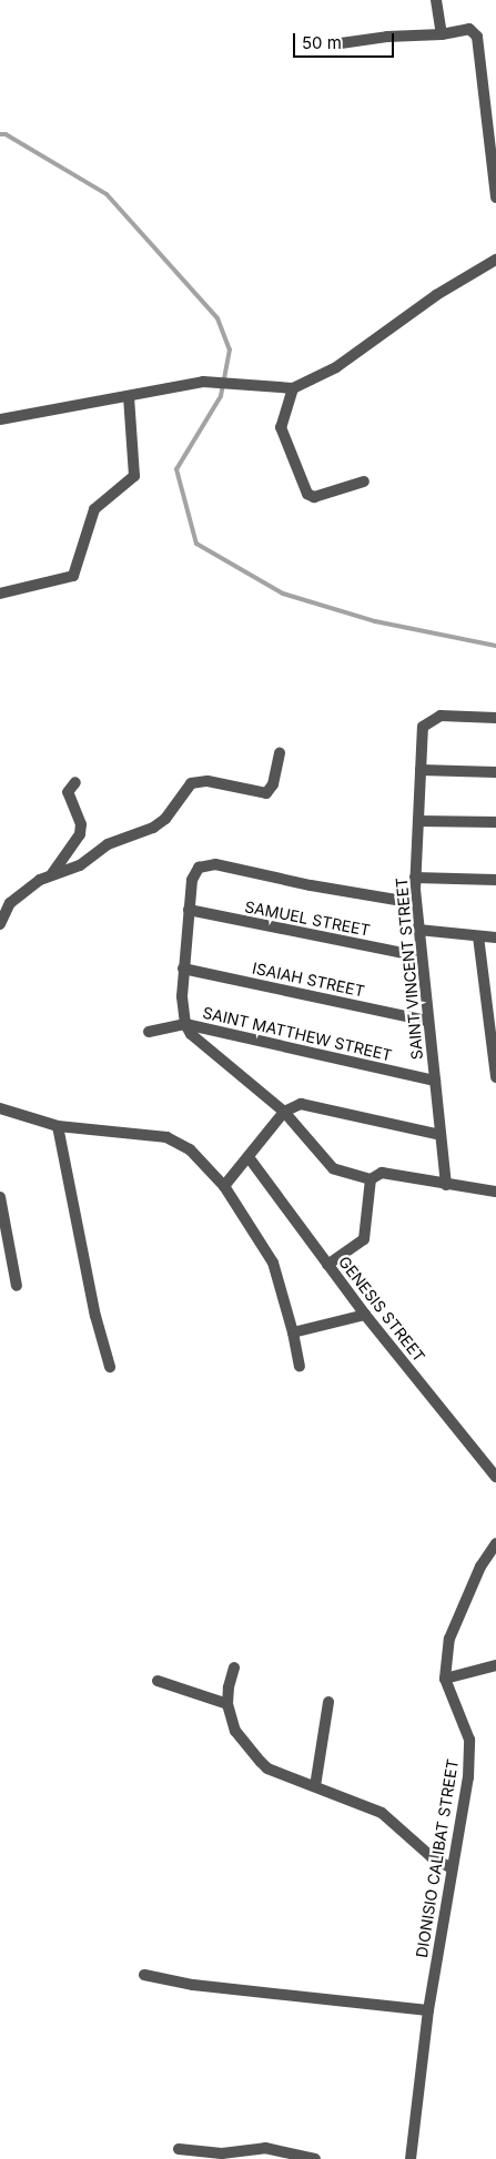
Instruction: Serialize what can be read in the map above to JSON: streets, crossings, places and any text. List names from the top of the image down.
{
  "streets": {
    "street": [
      "SAMUEL STREET",
      "SAINT VINCENT STREET",
      "ISAIAH STREET",
      "SAINT MATTHEW STREET",
      "GENESIS STREET",
      "DIONISIO CALIBAT STREET"
    ]
  },
  "crossings": [
    ["SAMUEL STREET", "SAINT VINCENT STREET"],
    ["SAINT VINCENT STREET", "ISAIAH STREET"],
    ["SAINT VINCENT STREET", "SAINT MATTHEW STREET"]
  ],
  "scale_bar": "50 m"
}
